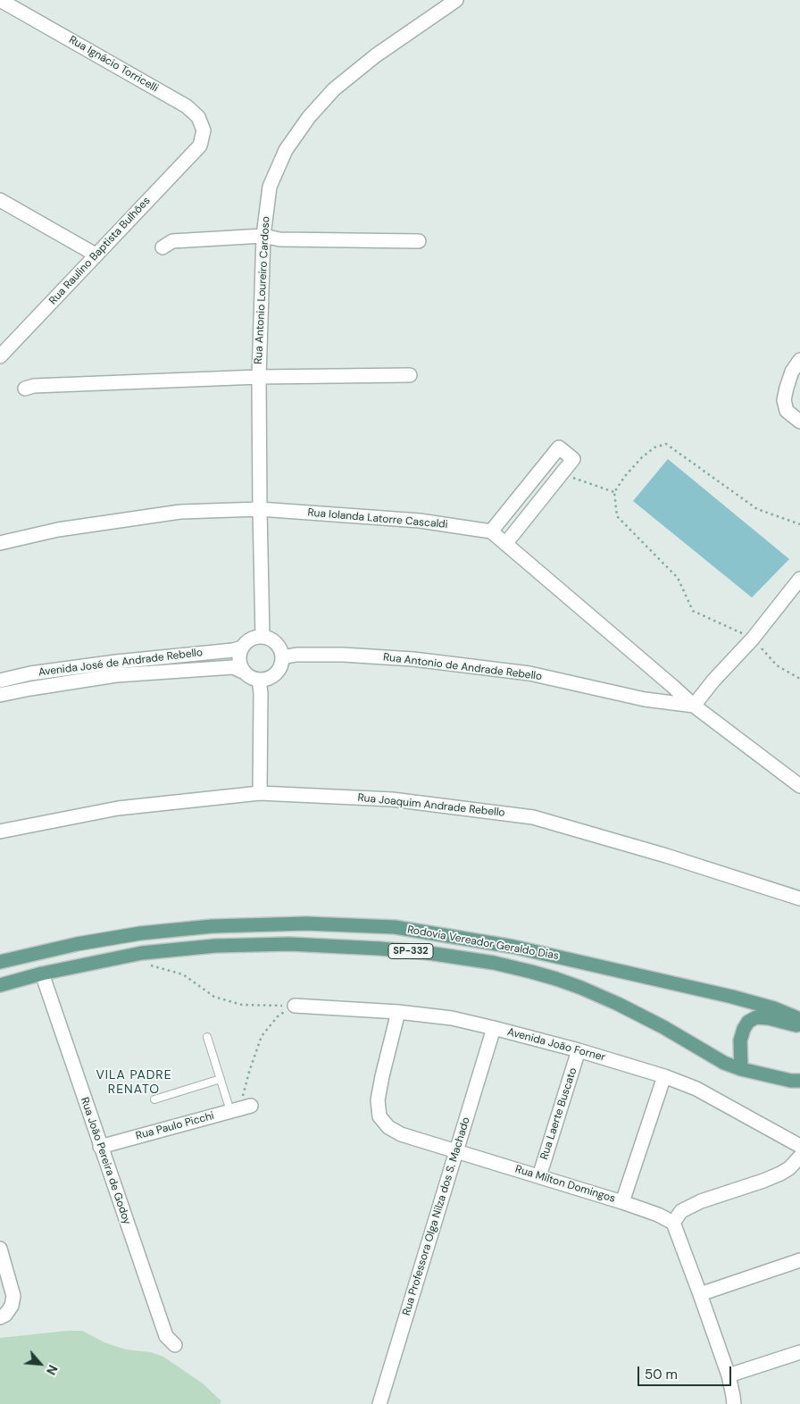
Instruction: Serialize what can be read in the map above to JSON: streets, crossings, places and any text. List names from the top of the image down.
{
  "streets": {
    "main road": ["Rodovia Vereador Geraldo Dias", "SP-332"],
    "street": [
      "Rua Ignácio Torricelli",
      "Rua Raulino Baptista Bulhões",
      "Rua Antonio Loureiro Cardoso",
      "Rua Iolanda Latorre Cascaldi",
      "Avenida José de Andrade Rebello",
      "Rua Antonio de Andrade Rebello",
      "Rua Joaquim Andrade Rebello",
      "Avenida João Forner",
      "Rua Laerte Buscato",
      "Rua Paulo Picchi",
      "Rua João Pereira de Godoy",
      "Rua Milton Domingos",
      "Rua Professora Olga Nilza dos S. Machado"
    ]
  },
  "crossings": [
    ["Rua Ignácio Torricelli", "Rua Raulino Baptista Bulhões"],
    ["Rua Antonio Loureiro Cardoso", "Rua Iolanda Latorre Cascaldi"],
    ["Rua Antonio Loureiro Cardoso", "Avenida José de Andrade Rebello"],
    ["Rua Antonio Loureiro Cardoso", "Rua Antonio de Andrade Rebello"],
    ["Avenida José de Andrade Rebello", "Rua Antonio de Andrade Rebello"],
    ["Rodovia Vereador Geraldo Dias", "Rua João Pereira de Godoy"],
    ["Avenida João Forner", "Rua Laerte Buscato"],
    ["Avenida João Forner", "Rua Milton Domingos"],
    ["Avenida João Forner", "Rua Professora Olga Nilza dos S. Machado"],
    ["Rua Laerte Buscato", "Rua Milton Domingos"],
    ["Rua Paulo Picchi", "Rua João Pereira de Godoy"],
    ["Rua Milton Domingos", "Rua Professora Olga Nilza dos S. Machado"]
  ],
  "districts": ["VILA PADRE RENATO"],
  "scale_bar": "50 m",
  "north": "bottom right"
}
